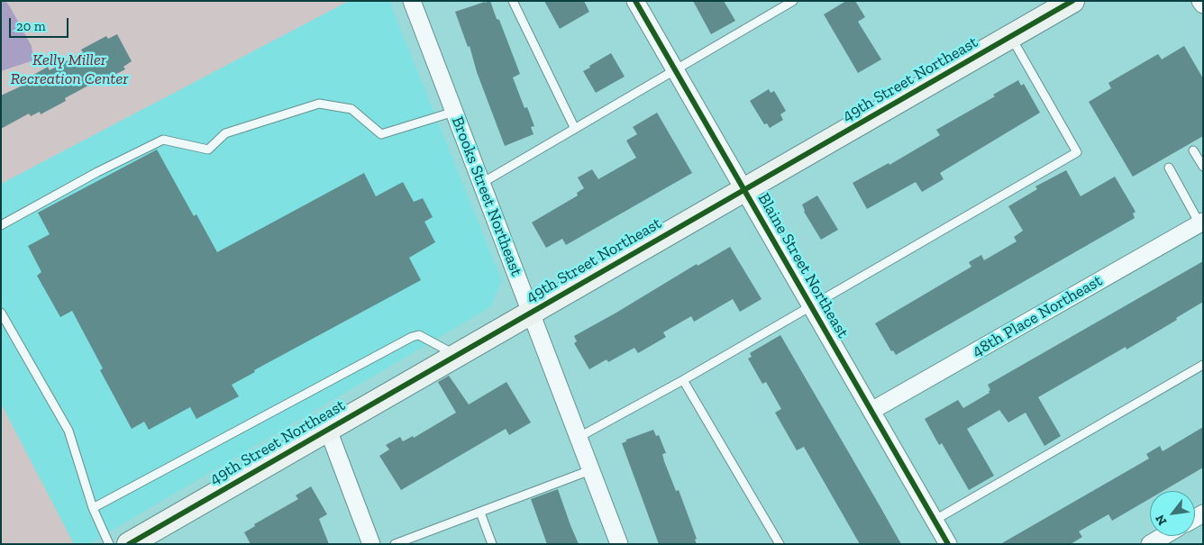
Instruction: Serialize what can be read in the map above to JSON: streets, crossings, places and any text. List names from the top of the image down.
{
  "streets": {
    "street": [
      "49th Street Northeast",
      "Brooks Street Northeast",
      "Blaine Street Northeast",
      "48th Place Northeast"
    ]
  },
  "crossings": [
    ["49th Street Northeast", "Brooks Street Northeast"],
    ["49th Street Northeast", "Blaine Street Northeast"],
    ["Blaine Street Northeast", "48th Place Northeast"]
  ],
  "parks": ["Kelly Miller Recreation Center"],
  "scale_bar": "20 m",
  "north": "bottom left"
}
